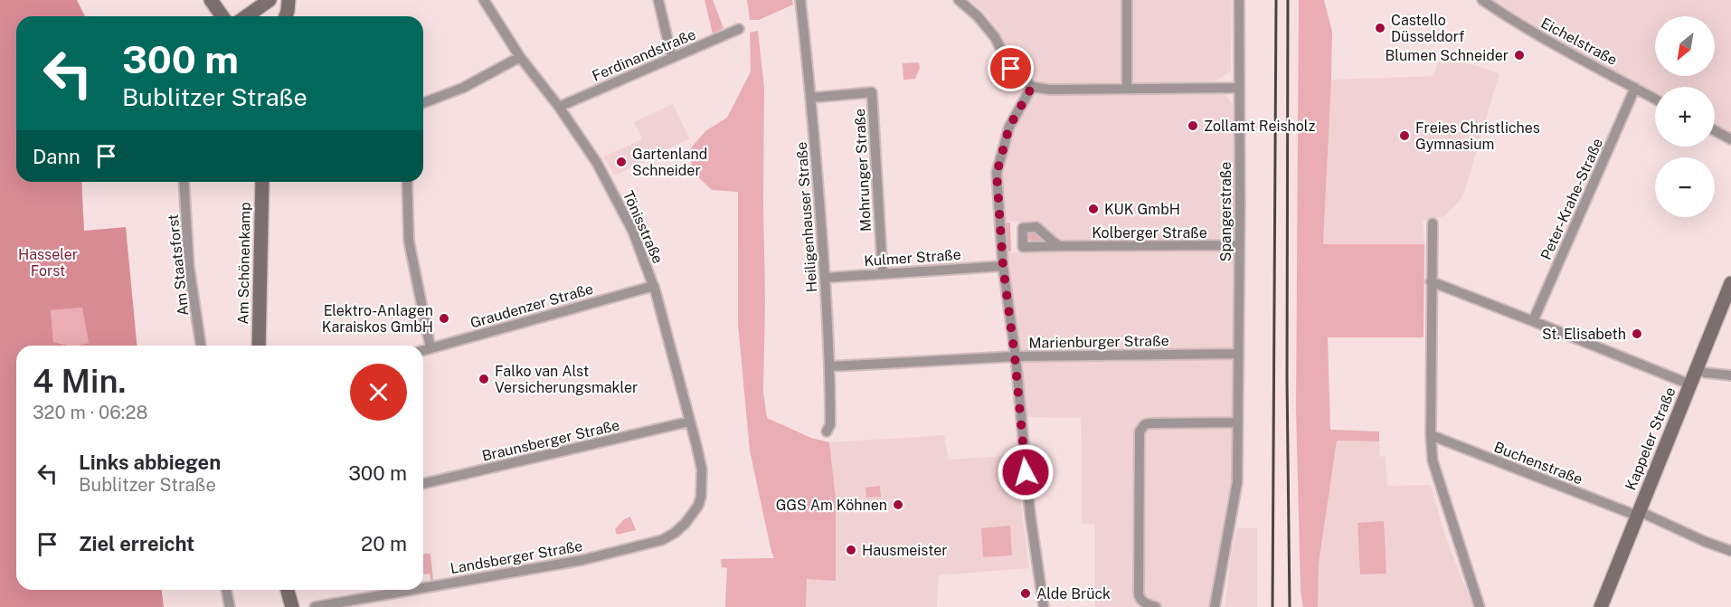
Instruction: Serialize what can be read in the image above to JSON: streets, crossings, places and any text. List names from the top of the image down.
{
  "streets": {
    "street": [
      "Eichelstraße",
      "Ferdinandstraße",
      "Mohrunger Straße",
      "Peter-Krahe-Straße",
      "Spangerstraße",
      "Heiligenhauser Straße",
      "Tönisstraße",
      "Kolberger Straße",
      "Kulmer Straße",
      "Am Schönenkamp",
      "Am Staatsforst",
      "Graudenzer Straße",
      "Marienburger Straße",
      "Kappeler Straße",
      "Braunsberger Straße",
      "Buchenstraße",
      "Landsberger Straße"
    ]
  },
  "crossings": [
    ["Eichelstraße", "Peter-Krahe-Straße"],
    ["Ferdinandstraße", "Tönisstraße"],
    ["Mohrunger Straße", "Heiligenhauser Straße"],
    ["Mohrunger Straße", "Kulmer Straße"],
    ["Spangerstraße", "Kolberger Straße"],
    ["Spangerstraße", "Marienburger Straße"],
    ["Heiligenhauser Straße", "Kulmer Straße"],
    ["Heiligenhauser Straße", "Marienburger Straße"],
    ["Tönisstraße", "Graudenzer Straße"],
    ["Tönisstraße", "Braunsberger Straße"],
    ["Tönisstraße", "Landsberger Straße"],
    ["Kappeler Straße", "Buchenstraße"]
  ],
  "parks": ["Hasseler Forst"],
  "places": [
    "Castello Düsseldorf",
    "Blumen Schneider",
    "Zollamt Reisholz",
    "Freies Christliches Gymnasium",
    "Gartenland Schneider",
    "KUK GmbH",
    "Elektro-Anlagen Karaiskos GmbH",
    "St. Elisabeth",
    "Falko van Alst Versicherungsmakler",
    "GGS Am Köhnen",
    "Hausmeister",
    "Alde Brück"
  ],
  "north": "bottom left",
  "page": {
    "map_buttons": ["+", "−"],
    "turn": ["300 m", "Bublitzer Straße"],
    "then": "Dann",
    "heading": ["4 Min.", "320 m · 06:28"],
    "list": [
      {
        "name": "Links abbiegen",
        "note": "Bublitzer Straße",
        "value": "300 m"
      },
      {
        "name": "Ziel erreicht",
        "value": "20 m"
      }
    ]
  }
}
